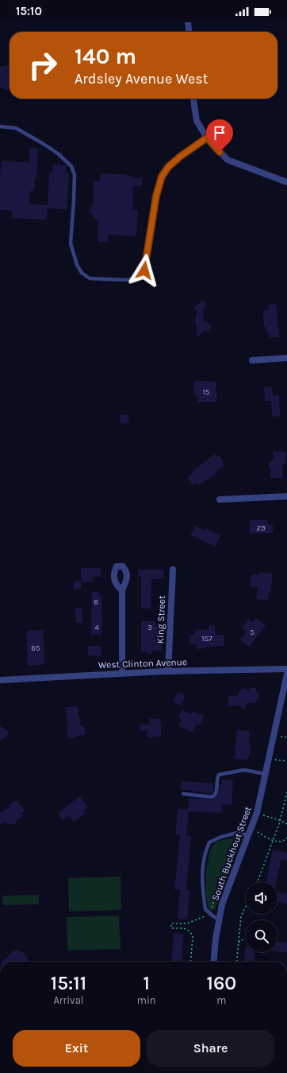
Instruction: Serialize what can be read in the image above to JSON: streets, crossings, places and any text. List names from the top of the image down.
{
  "streets": {
    "street": ["King Street", "West Clinton Avenue", "South Buckhout Street"]
  },
  "crossings": [
    ["King Street", "West Clinton Avenue"]
  ],
  "house_numbers": [
    "15",
    "29",
    "6",
    "4",
    "3",
    "5",
    "157",
    "65"
  ],
  "page": {
    "status": "15:10",
    "turn": ["140 m", "Ardsley Avenue West"],
    "eta": [
      "15:11",
      "Arrival",
      "1",
      "min",
      "160",
      "m"
    ],
    "buttons": ["Exit", "Share"]
  }
}
